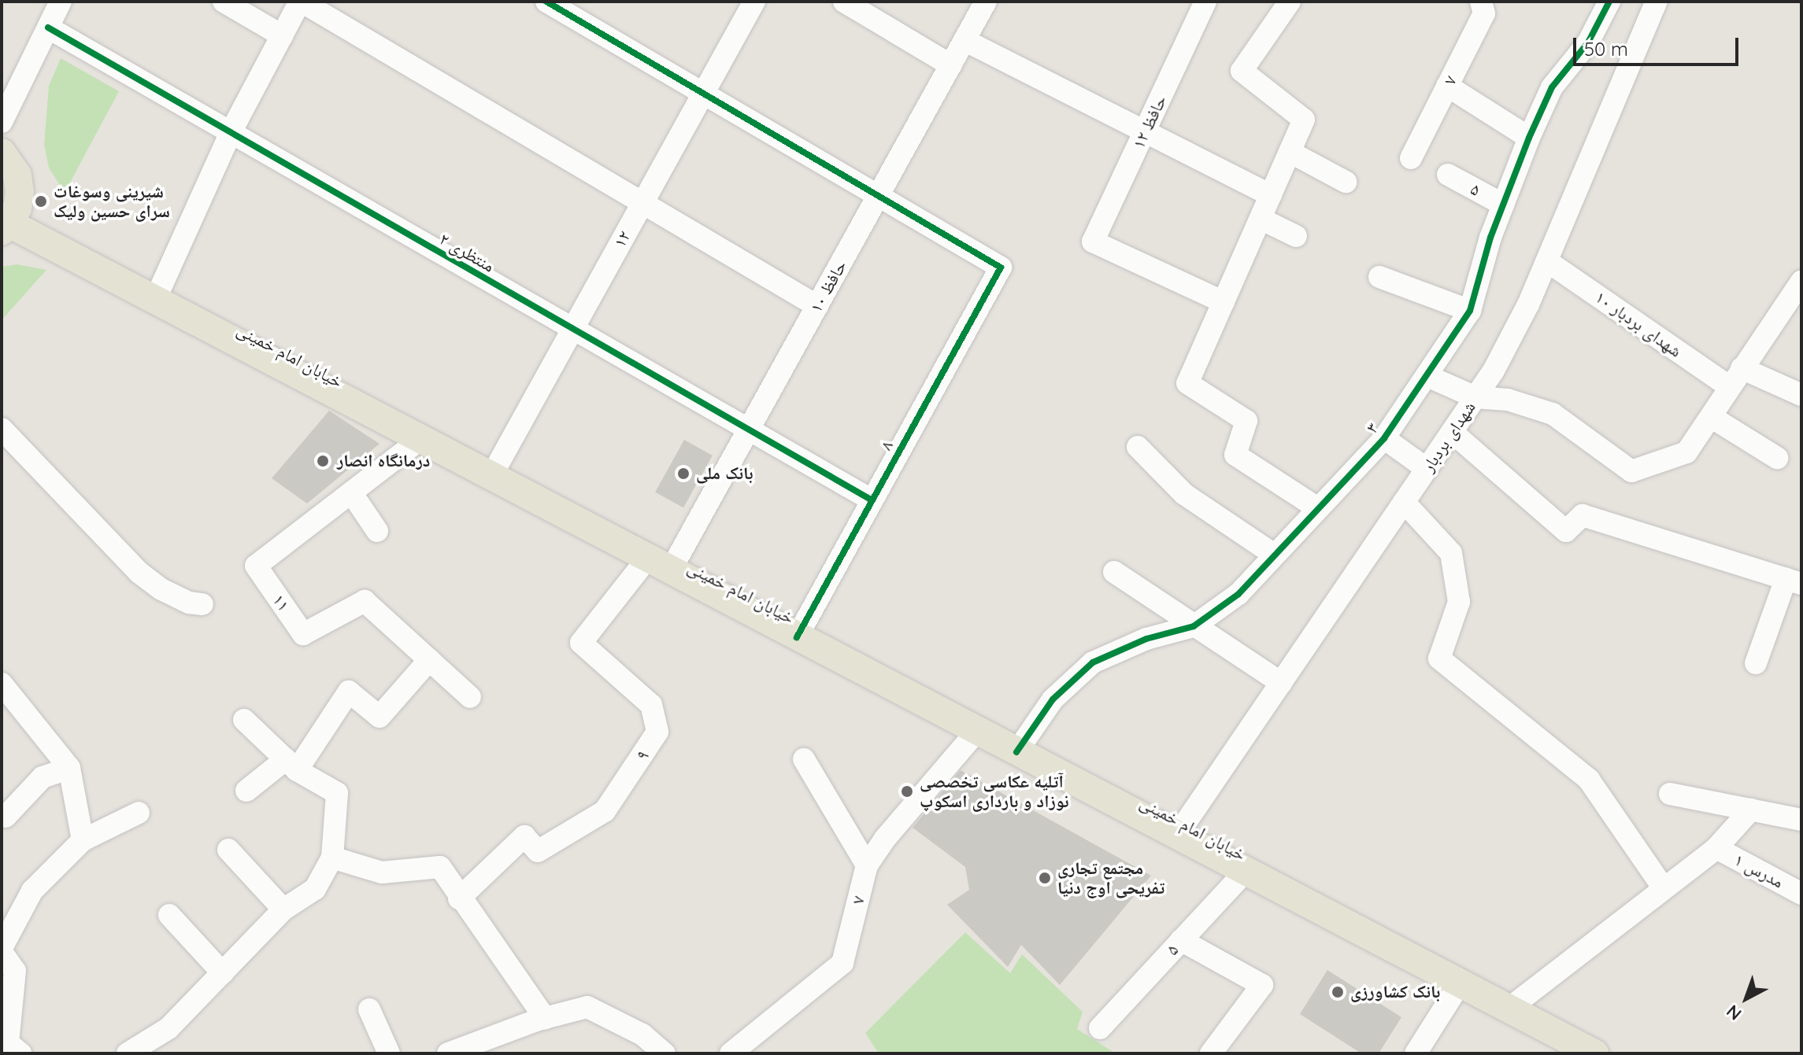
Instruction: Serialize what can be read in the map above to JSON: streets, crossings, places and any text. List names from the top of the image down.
{
  "streets": {
    "main road": ["خیابان امام خمینی"],
    "street": [
      "۷",
      "حافظ ۱۲",
      "۵",
      "۱۲",
      "منتظری ۲",
      "حافظ ۱۰",
      "شهدای بردبار ۱۰",
      "۳",
      "شهدای بردبار",
      "۸",
      "۱۱",
      "۹",
      "مدرس ۱"
    ]
  },
  "crossings": [
    ["۷", "خیابان امام خمینی"],
    ["۵", "خیابان امام خمینی"],
    ["۵", "۳"],
    ["۱۲", "منتظری ۲"],
    ["۱۲", "خیابان امام خمینی"],
    ["منتظری ۲", "حافظ ۱۰"],
    ["منتظری ۲", "۸"],
    ["حافظ ۱۰", "خیابان امام خمینی"],
    ["حافظ ۱۰", "۸"],
    ["حافظ ۱۰", "۹"],
    ["شهدای بردبار ۱۰", "شهدای بردبار"],
    ["خیابان امام خمینی", "۳"],
    ["خیابان امام خمینی", "شهدای بردبار"],
    ["خیابان امام خمینی", "۸"],
    ["خیابان امام خمینی", "۱۱"],
    ["خیابان امام خمینی", "۹"]
  ],
  "places": [
    "شیرینی وسوغات سرای حسین ولیک",
    "درمانگاه انصار",
    "بانک ملی",
    "آتلیه عکاسی تخصصی نوزاد و بارداری اسکوپ",
    "مجتمع تجاری تفریحی اوج دنیا",
    "بانک کشاورزی"
  ],
  "scale_bar": "50 m",
  "north": "bottom left"
}
